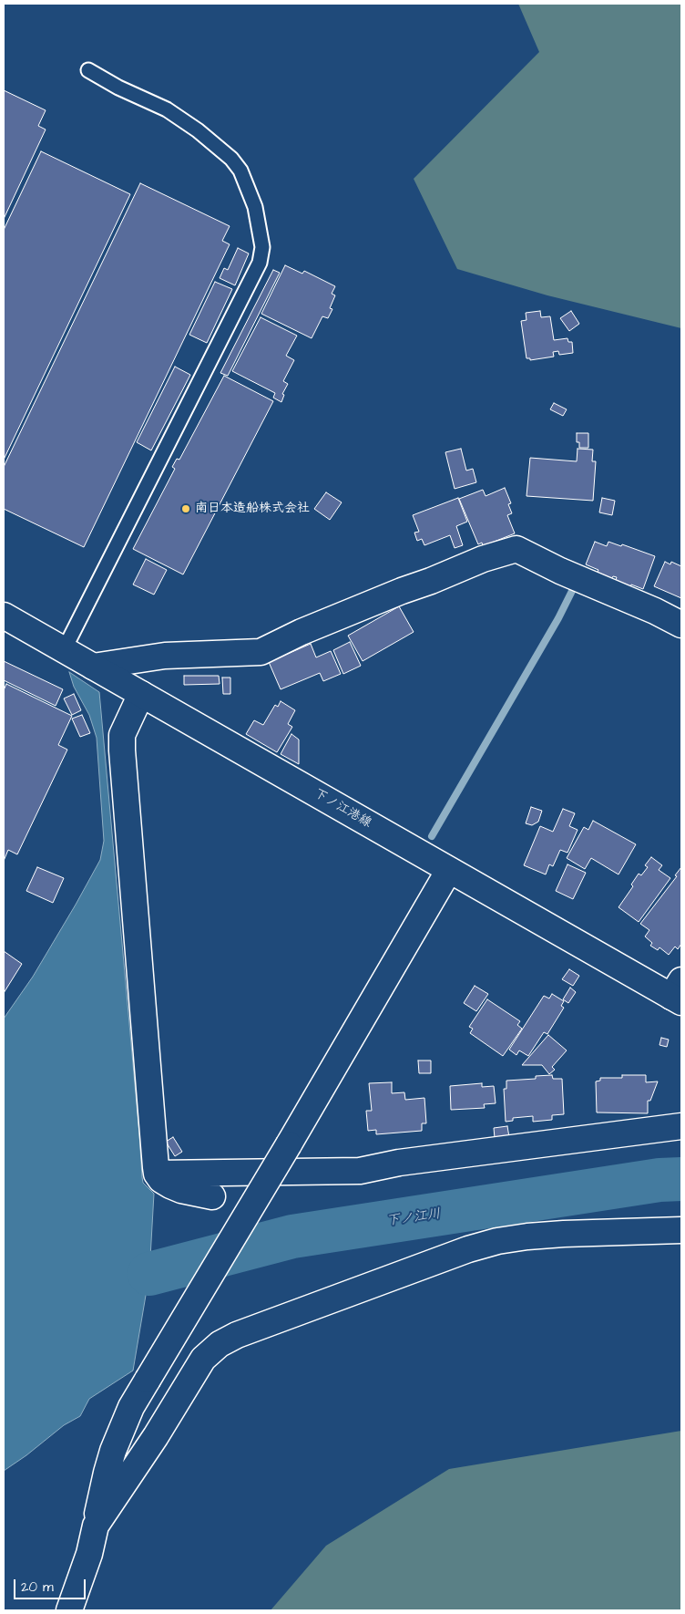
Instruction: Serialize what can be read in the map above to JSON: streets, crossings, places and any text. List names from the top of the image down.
{
  "streets": {
    "street": ["下ノ江港線"]
  },
  "water": ["下ノ江川"],
  "places": ["南日本造船株式会社"],
  "scale_bar": "20 m"
}
